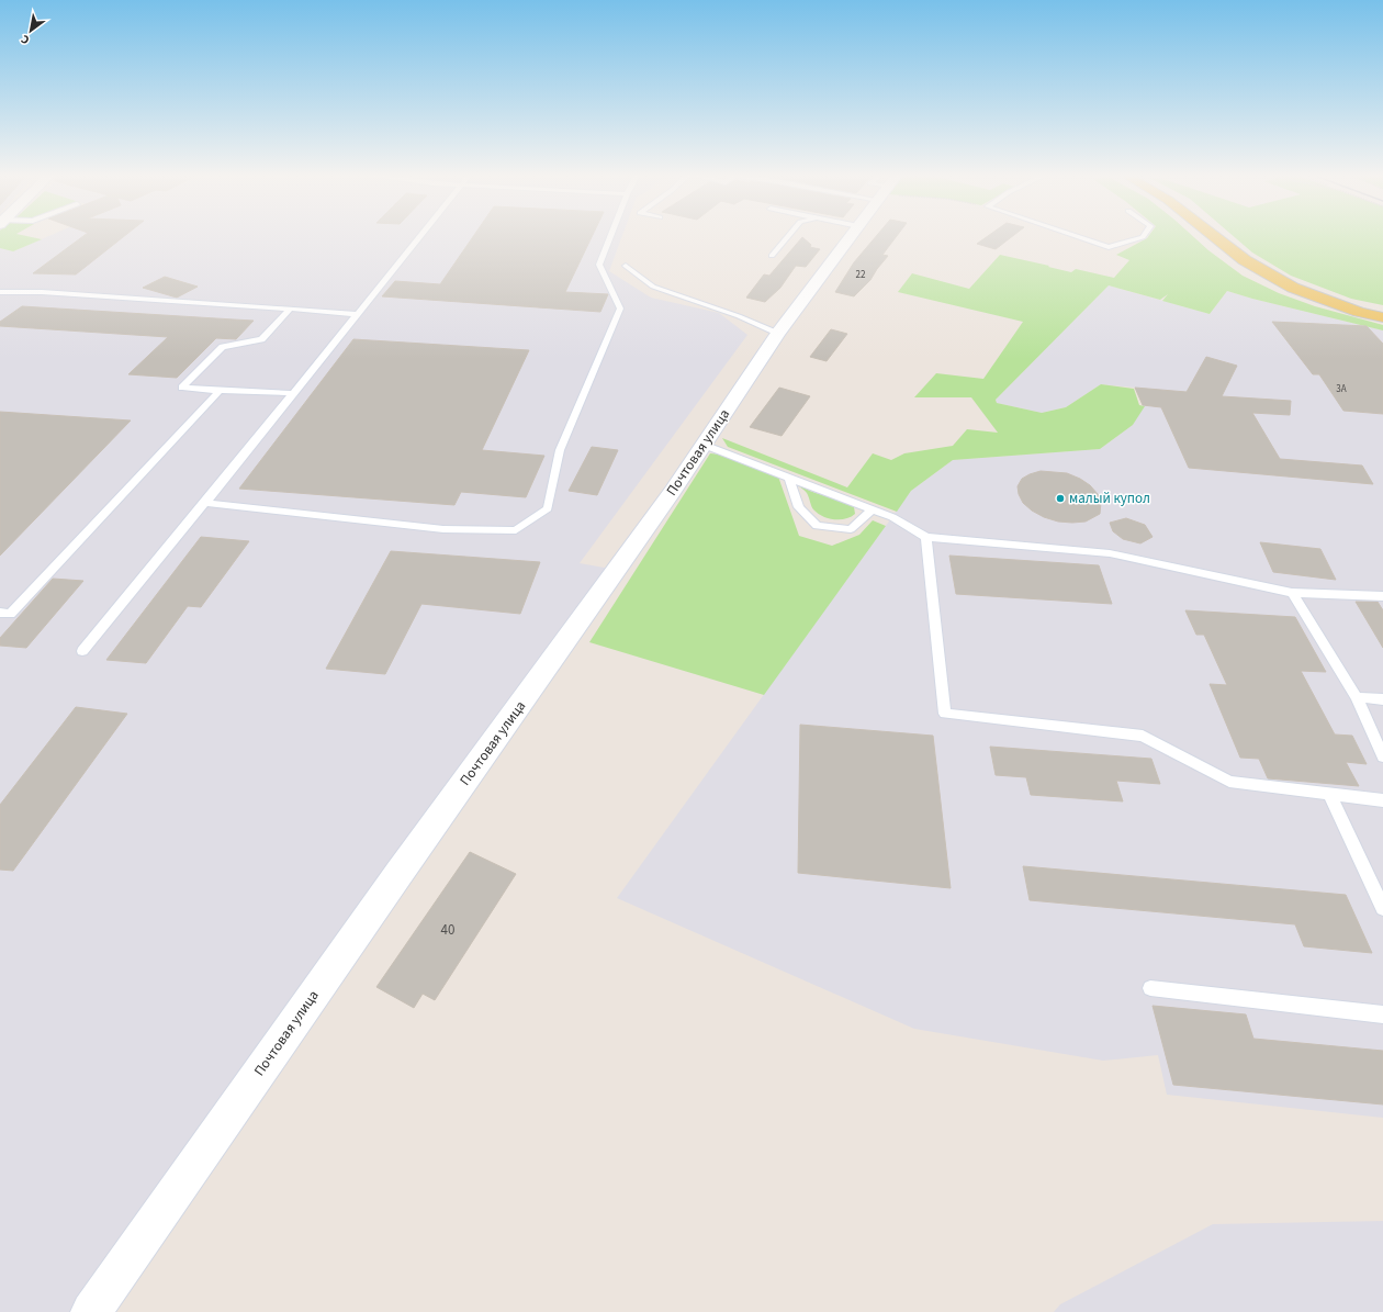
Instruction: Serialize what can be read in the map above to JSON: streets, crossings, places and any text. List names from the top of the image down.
{
  "streets": {
    "street": ["Почтовая улица"]
  },
  "places": ["малый купол"],
  "house_numbers": ["22", "3А", "40"],
  "north": "bottom left"
}
